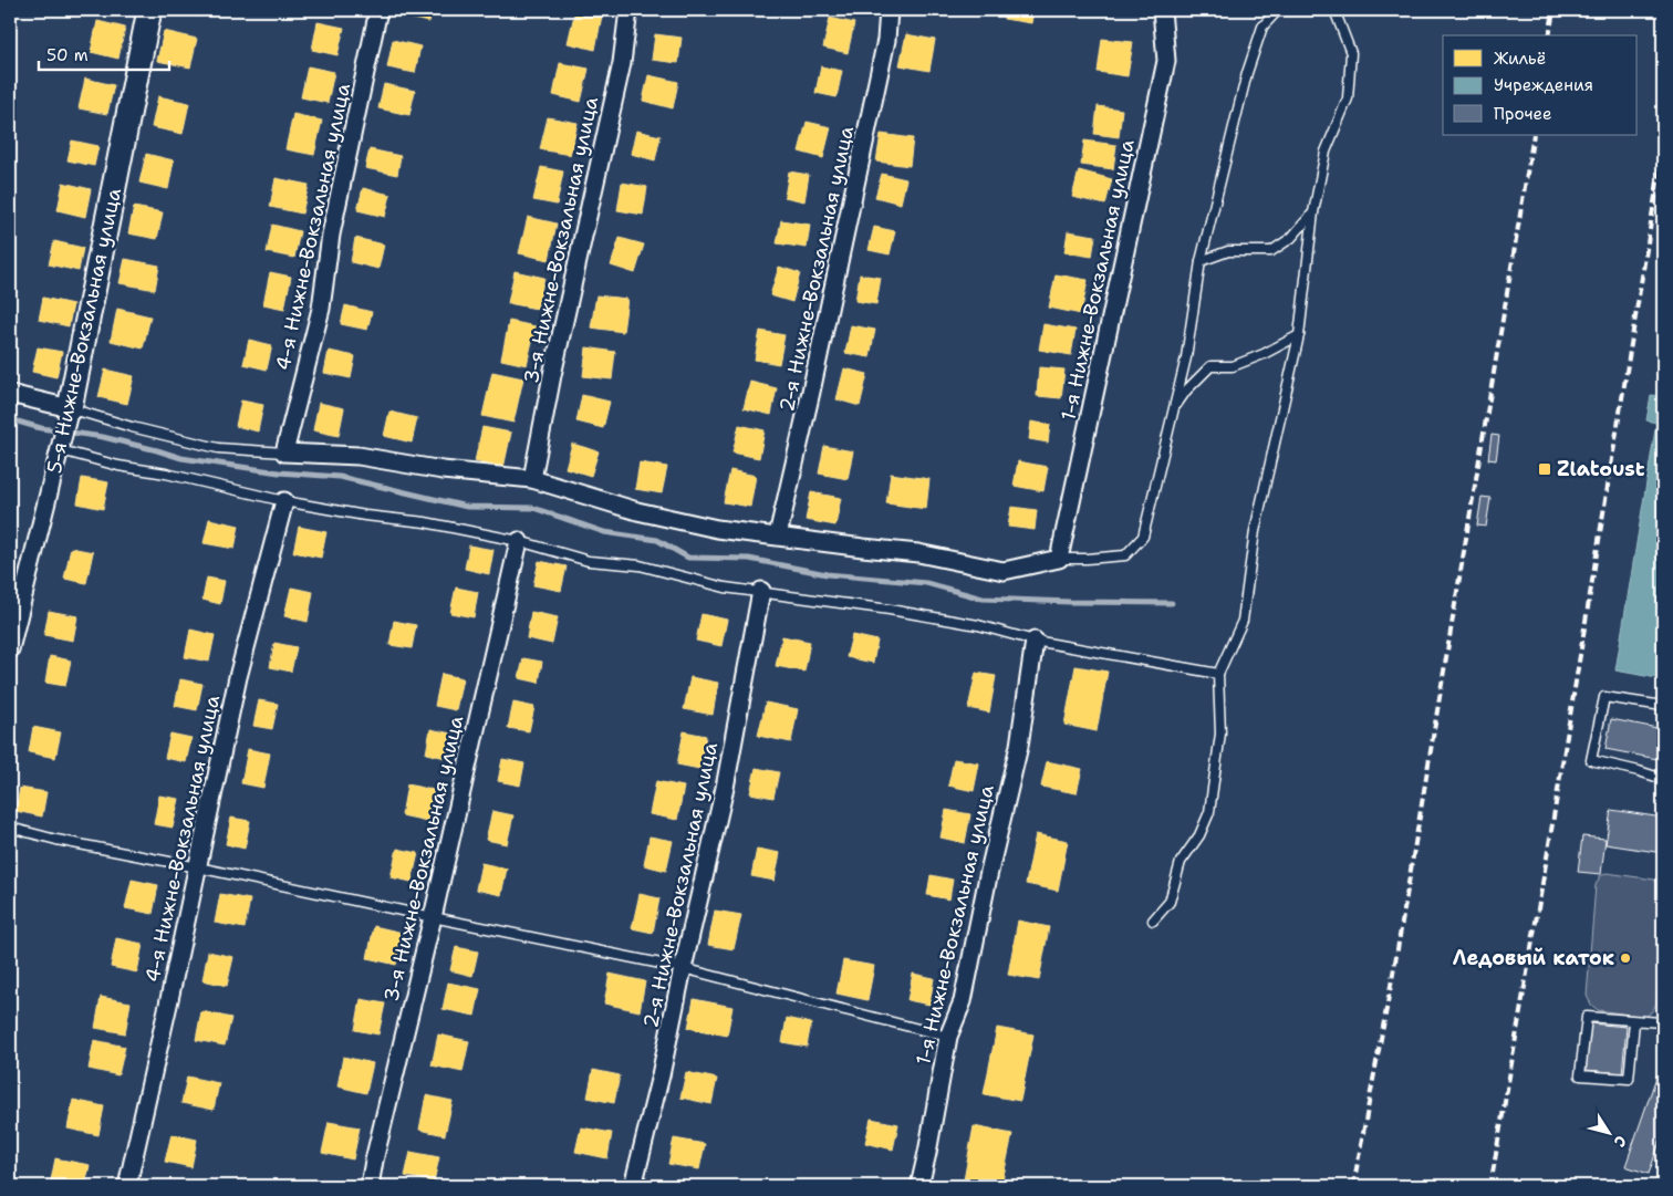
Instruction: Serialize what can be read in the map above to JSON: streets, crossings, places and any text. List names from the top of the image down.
{
  "streets": {
    "street": [
      "4-я Нижне-Вокзальная улица",
      "3-я Нижне-Вокзальная улица",
      "2-я Нижне-Вокзальная улица",
      "1-я Нижне-Вокзальная улица",
      "5-я Нижне-Вокзальная улица"
    ]
  },
  "places": {
    "transit": ["Zlatoust"],
    "other": ["Ледовый каток"]
  },
  "legend": ["Жильё", "Учреждения", "Прочее"],
  "scale_bar": "50 m",
  "north": "bottom right"
}
